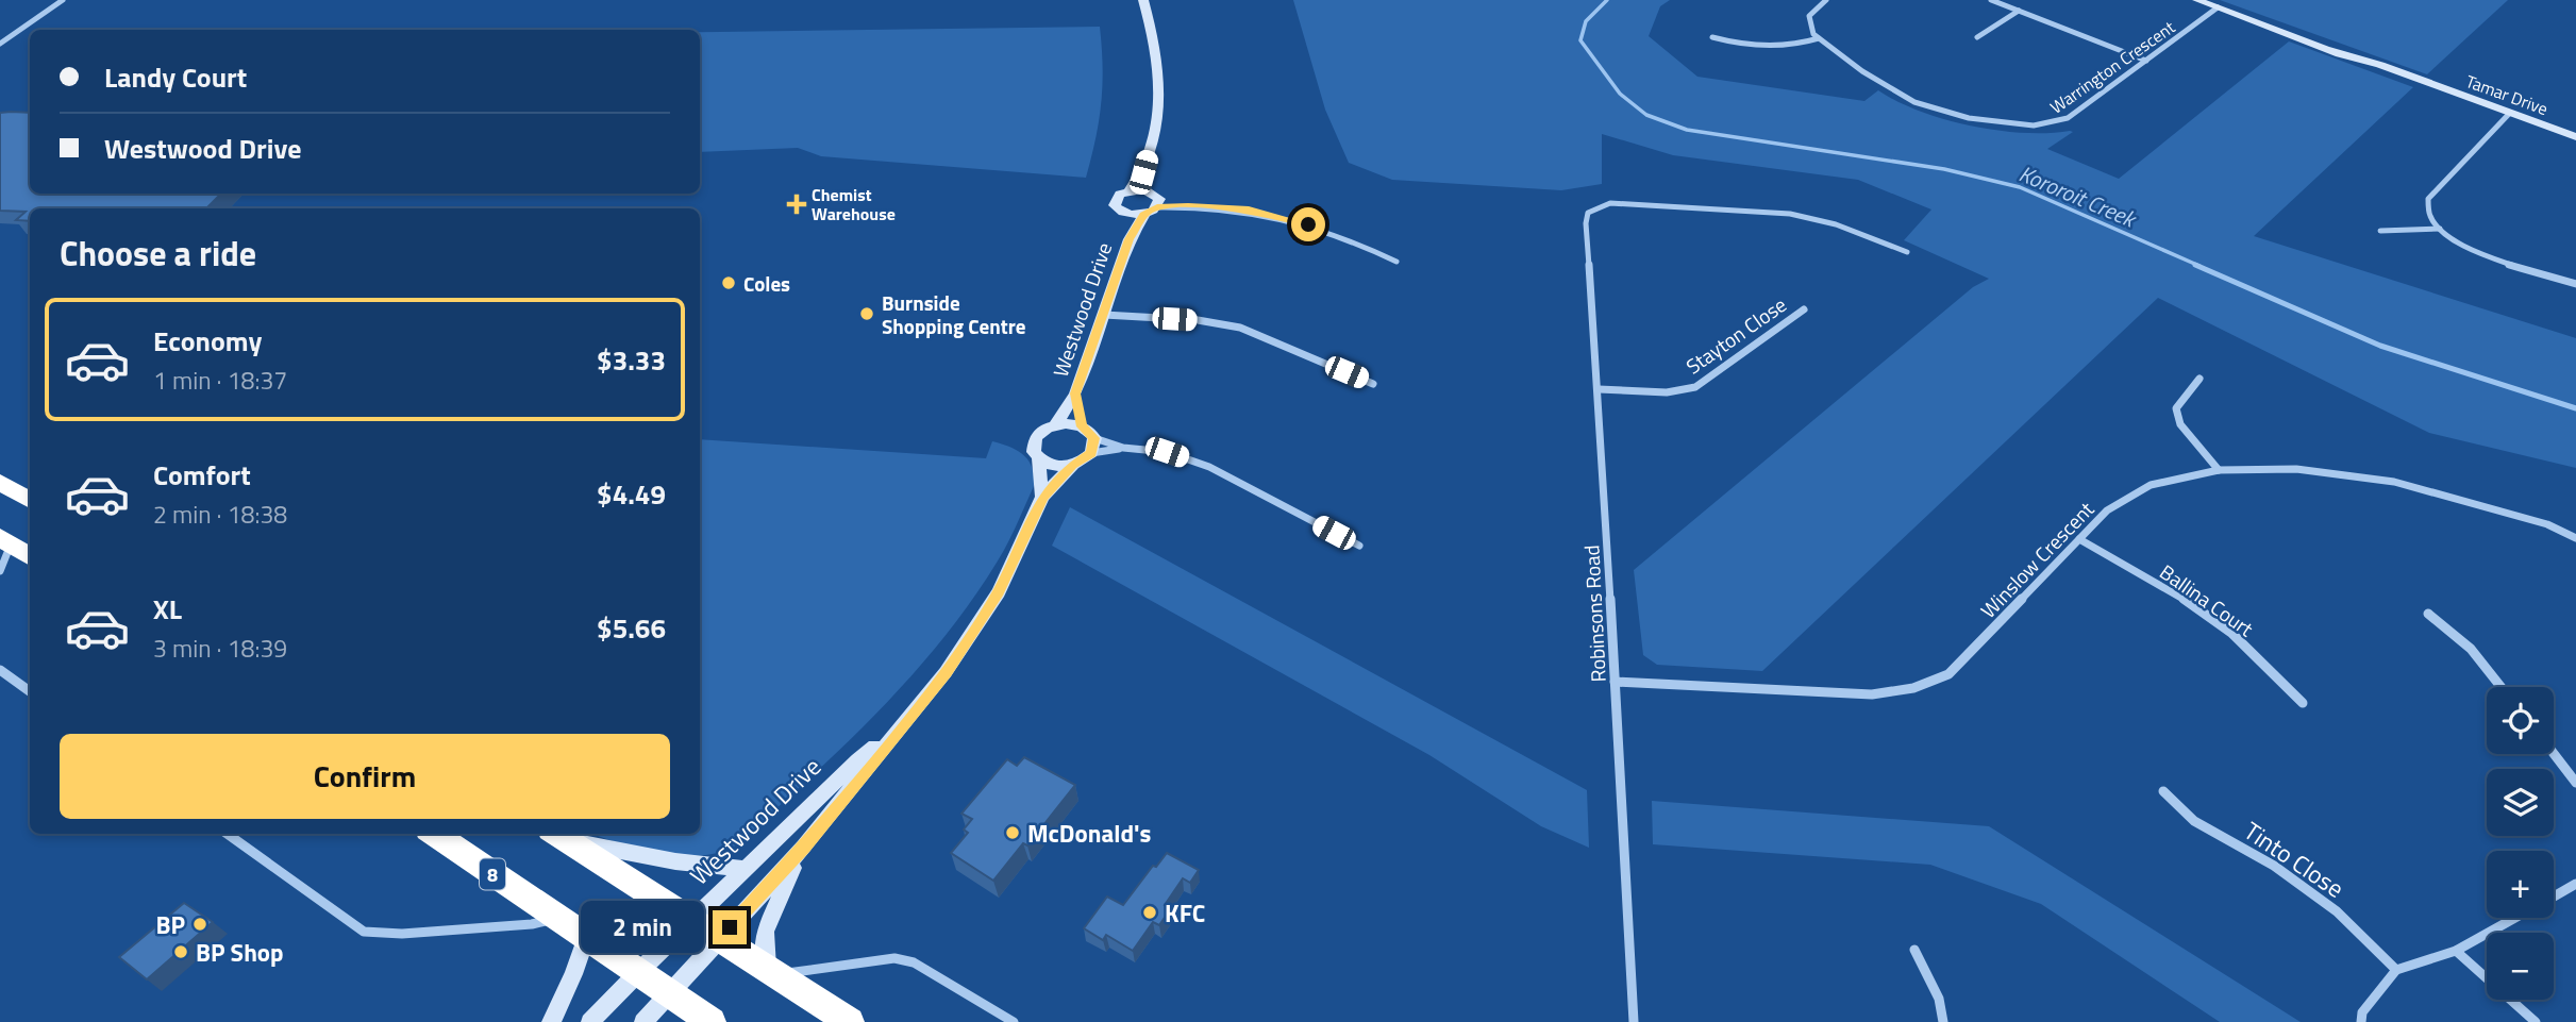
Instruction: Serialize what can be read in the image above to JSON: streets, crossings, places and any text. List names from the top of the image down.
{
  "streets": {
    "highway": ["8"],
    "street": [
      "Warrington Crescent",
      "Tamar Drive",
      "Westwood Drive",
      "Stayton Close",
      "Winslow Crescent",
      "Ballina Court",
      "Robinsons Road",
      "Tinto Close"
    ]
  },
  "crossings": [
    ["Warrington Crescent", "Tamar Drive"],
    ["Westwood Drive", "8"],
    ["Stayton Close", "Robinsons Road"],
    ["Winslow Crescent", "Ballina Court"],
    ["Winslow Crescent", "Robinsons Road"]
  ],
  "water": ["Kororoit Creek"],
  "places": {
    "health": ["Chemist Warehouse"],
    "other": [
      "Coles",
      "Burnside Shopping Centre",
      "McDonald's",
      "KFC",
      "BP",
      "BP Shop"
    ]
  },
  "page": {
    "banner": ["Landy Court", "Westwood Drive"],
    "heading": "Choose a ride",
    "list": [
      {
        "name": "Economy",
        "note": "1 min · 18:37",
        "value": "$3.33"
      },
      {
        "name": "Comfort",
        "note": "2 min · 18:38",
        "value": "$4.49"
      },
      {
        "name": "XL",
        "note": "3 min · 18:39",
        "value": "$5.66"
      }
    ],
    "map_buttons": ["+", "−"],
    "buttons": "Confirm",
    "bubble": "2 min"
  }
}
